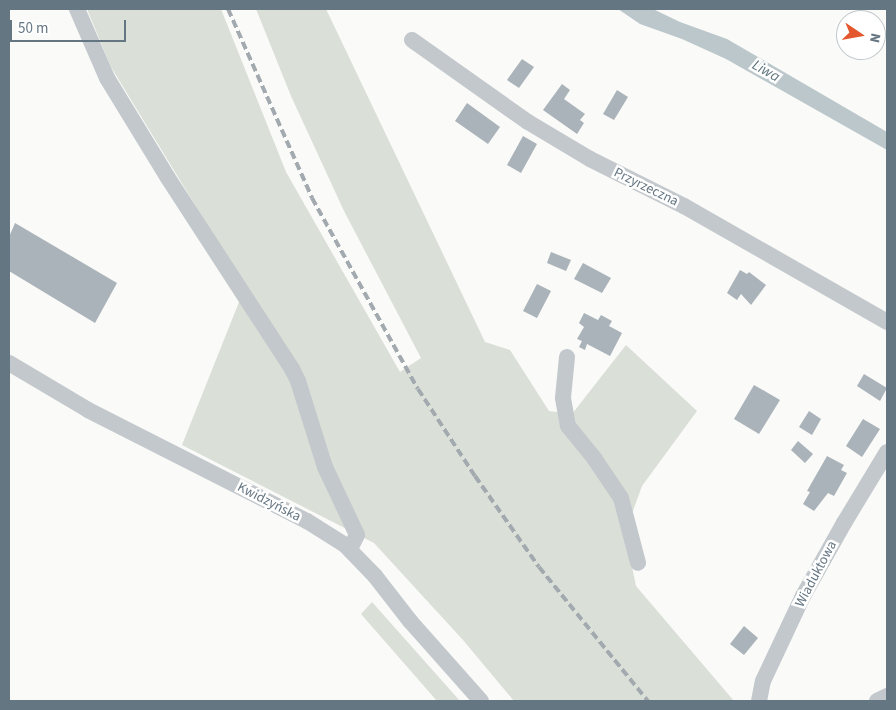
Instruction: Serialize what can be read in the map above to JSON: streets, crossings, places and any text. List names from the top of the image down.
{
  "streets": {
    "street": ["Przyrzeczna", "Kwidzyńska", "Wiaduktowa"]
  },
  "water": ["Liwa"],
  "scale_bar": "50 m",
  "north": "right"
}
